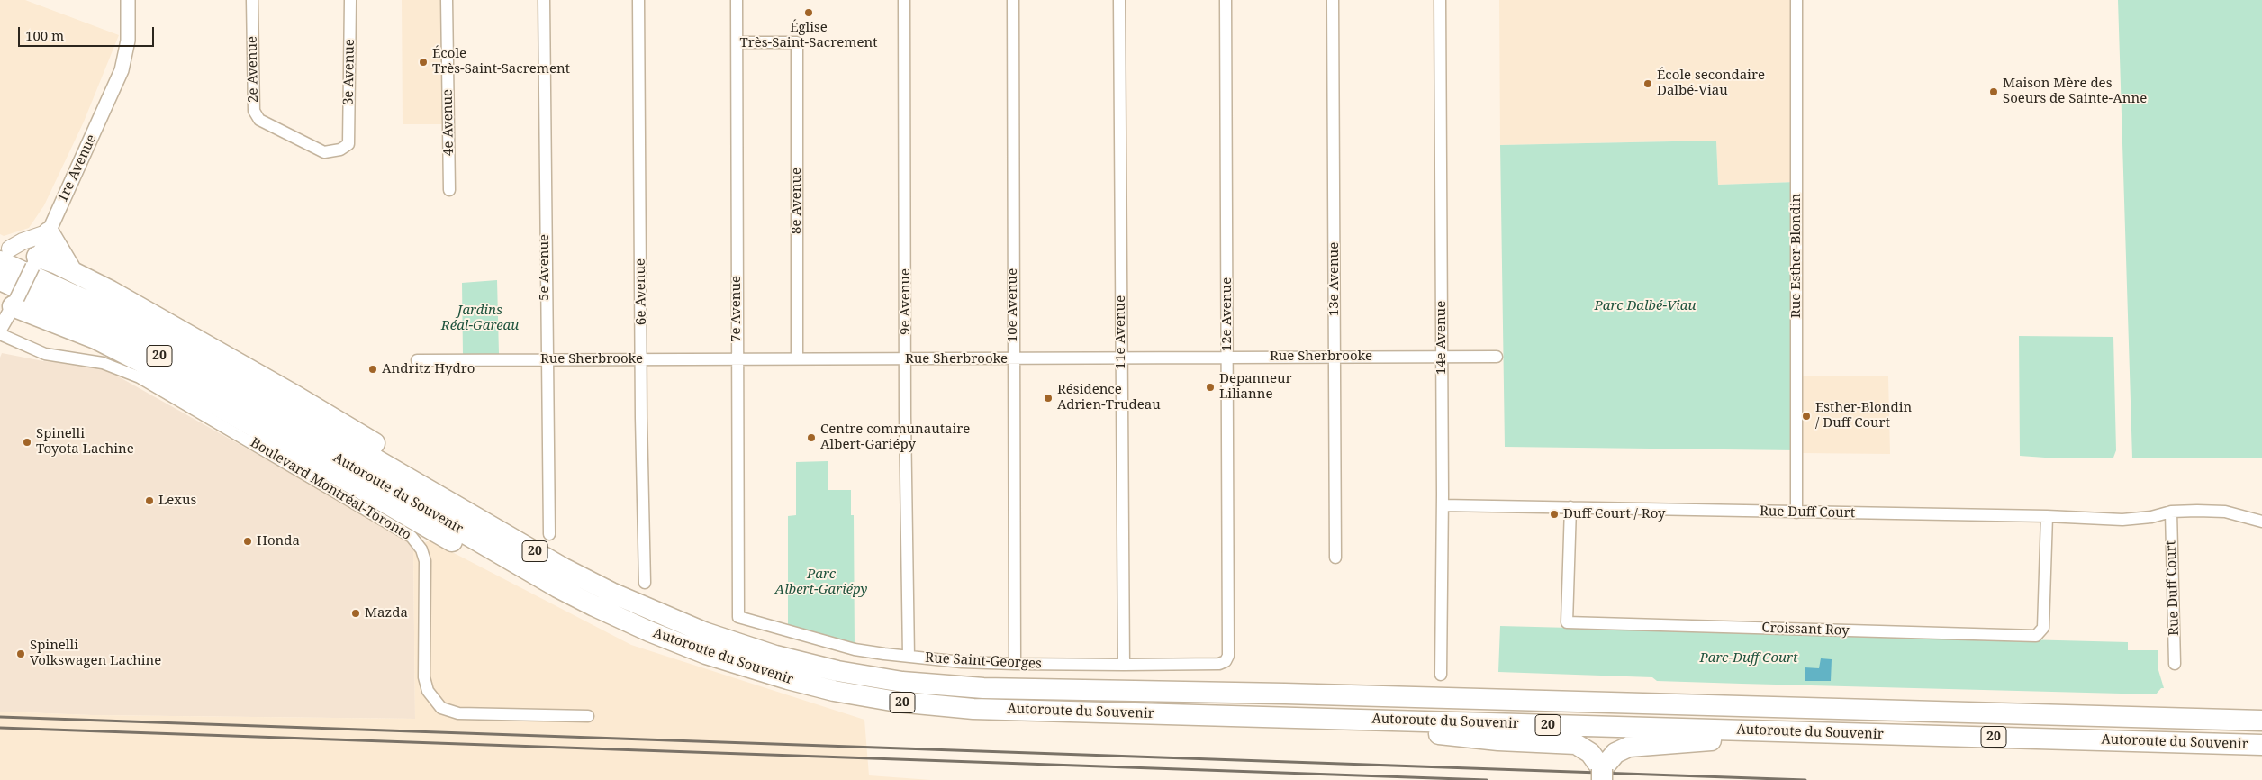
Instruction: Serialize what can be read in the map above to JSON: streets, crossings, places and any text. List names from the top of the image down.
{
  "streets": {
    "highway": ["20", "Autoroute du Souvenir"],
    "street": [
      "2e Avenue",
      "3e Avenue",
      "4e Avenue",
      "1re Avenue",
      "8e Avenue",
      "Rue Esther-Blondin",
      "5e Avenue",
      "13e Avenue",
      "6e Avenue",
      "9e Avenue",
      "10e Avenue",
      "7e Avenue",
      "12e Avenue",
      "11e Avenue",
      "14e Avenue",
      "Rue Sherbrooke",
      "Boulevard Montréal-Toronto",
      "Rue Duff Court",
      "Croissant Roy",
      "Rue Saint-Georges"
    ]
  },
  "crossings": [
    ["2e Avenue", "3e Avenue"],
    ["8e Avenue", "7e Avenue"],
    ["8e Avenue", "Rue Sherbrooke"],
    ["Rue Esther-Blondin", "Rue Duff Court"],
    ["5e Avenue", "Rue Sherbrooke"],
    ["13e Avenue", "Rue Sherbrooke"],
    ["6e Avenue", "Rue Sherbrooke"],
    ["9e Avenue", "Rue Sherbrooke"],
    ["9e Avenue", "Rue Saint-Georges"],
    ["10e Avenue", "Rue Sherbrooke"],
    ["10e Avenue", "Rue Saint-Georges"],
    ["7e Avenue", "Rue Sherbrooke"],
    ["7e Avenue", "Rue Saint-Georges"],
    ["12e Avenue", "Rue Sherbrooke"],
    ["12e Avenue", "Rue Saint-Georges"],
    ["11e Avenue", "Rue Sherbrooke"],
    ["11e Avenue", "Rue Saint-Georges"],
    ["14e Avenue", "Rue Sherbrooke"],
    ["14e Avenue", "Rue Duff Court"],
    ["Rue Duff Court", "Croissant Roy"]
  ],
  "parks": [
    "Parc Dalbé-Viau",
    "Jardins Réal-Gareau",
    "Parc Albert-Gariépy",
    "Parc-Duff Court"
  ],
  "places": [
    "Église Très-Saint-Sacrement",
    "École Très-Saint-Sacrement",
    "École secondaire Dalbé-Viau",
    "Maison Mère des Soeurs de Sainte-Anne",
    "Andritz Hydro",
    "Depanneur Lilianne",
    "Résidence Adrien-Trudeau",
    "Esther-Blondin / Duff Court",
    "Centre communautaire Albert-Gariépy",
    "Spinelli Toyota Lachine",
    "Lexus",
    "Duff Court / Roy",
    "Honda",
    "Mazda",
    "Spinelli Volkswagen Lachine"
  ],
  "scale_bar": "100 m"
}
